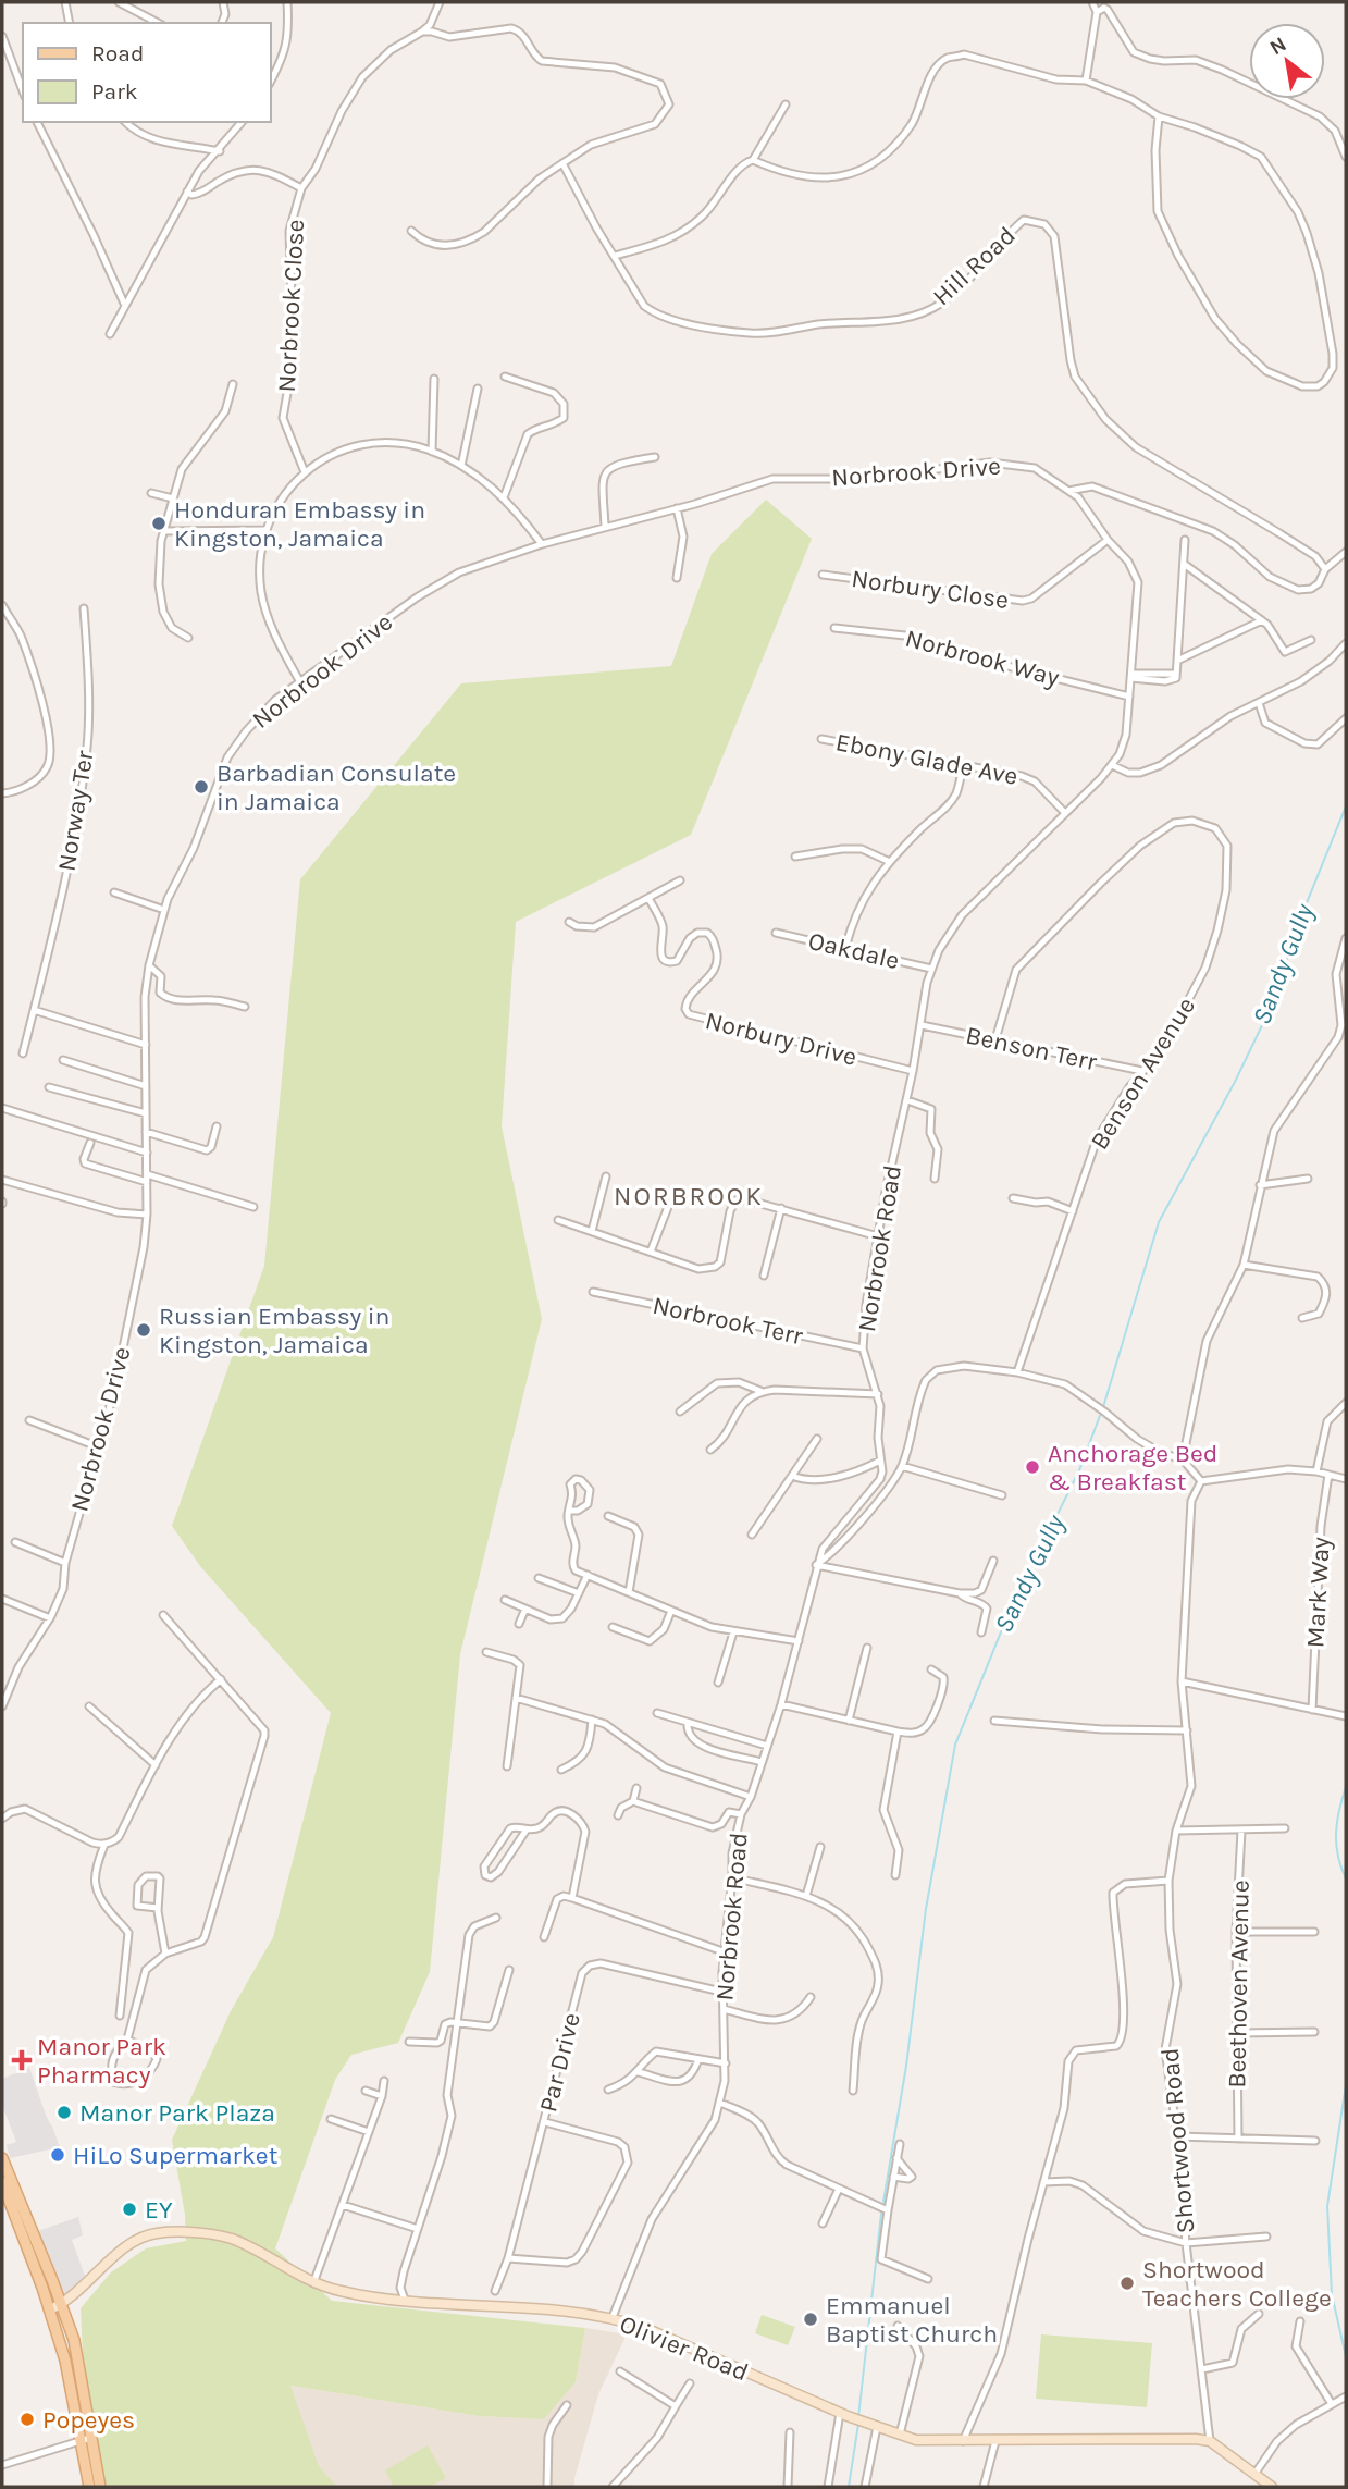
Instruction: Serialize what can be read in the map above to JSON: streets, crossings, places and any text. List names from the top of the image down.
{
  "streets": {
    "main road": ["Olivier Road"],
    "street": [
      "Hill Road",
      "Norbrook Close",
      "Norbrook Drive",
      "Norbury Close",
      "Norbrook Way",
      "Ebony Glade Ave",
      "Norway Ter",
      "Oakdale",
      "Norbury Drive",
      "Benson Terr",
      "Benson Avenue",
      "Norbrook Road",
      "Norbrook Terr",
      "Mark Way",
      "Beethoven Avenue",
      "Par Drive",
      "Shortwood Road"
    ]
  },
  "crossings": [
    ["Norbrook Drive", "Norbrook Road"],
    ["Norbury Close", "Norbrook Road"],
    ["Norbrook Way", "Norbrook Road"],
    ["Ebony Glade Ave", "Norbrook Road"],
    ["Oakdale", "Norbrook Road"],
    ["Norbury Drive", "Norbrook Road"],
    ["Benson Terr", "Benson Avenue"],
    ["Benson Terr", "Norbrook Road"],
    ["Norbrook Road", "Norbrook Terr"],
    ["Norbrook Road", "Par Drive"],
    ["Norbrook Road", "Olivier Road"],
    ["Shortwood Road", "Olivier Road"]
  ],
  "districts": ["NORBROOK"],
  "water": ["Sandy Gully"],
  "places": {
    "other": [
      "Honduran Embassy in Kingston, Jamaica",
      "Barbadian Consulate in Jamaica",
      "Russian Embassy in Kingston, Jamaica",
      "Anchorage Bed & Breakfast",
      "Manor Park Plaza",
      "HiLo Supermarket",
      "EY",
      "Shortwood Teachers College",
      "Emmanuel Baptist Church",
      "Popeyes"
    ],
    "health": ["Manor Park Pharmacy"]
  },
  "legend": ["Road", "Park"],
  "north": "top left"
}
